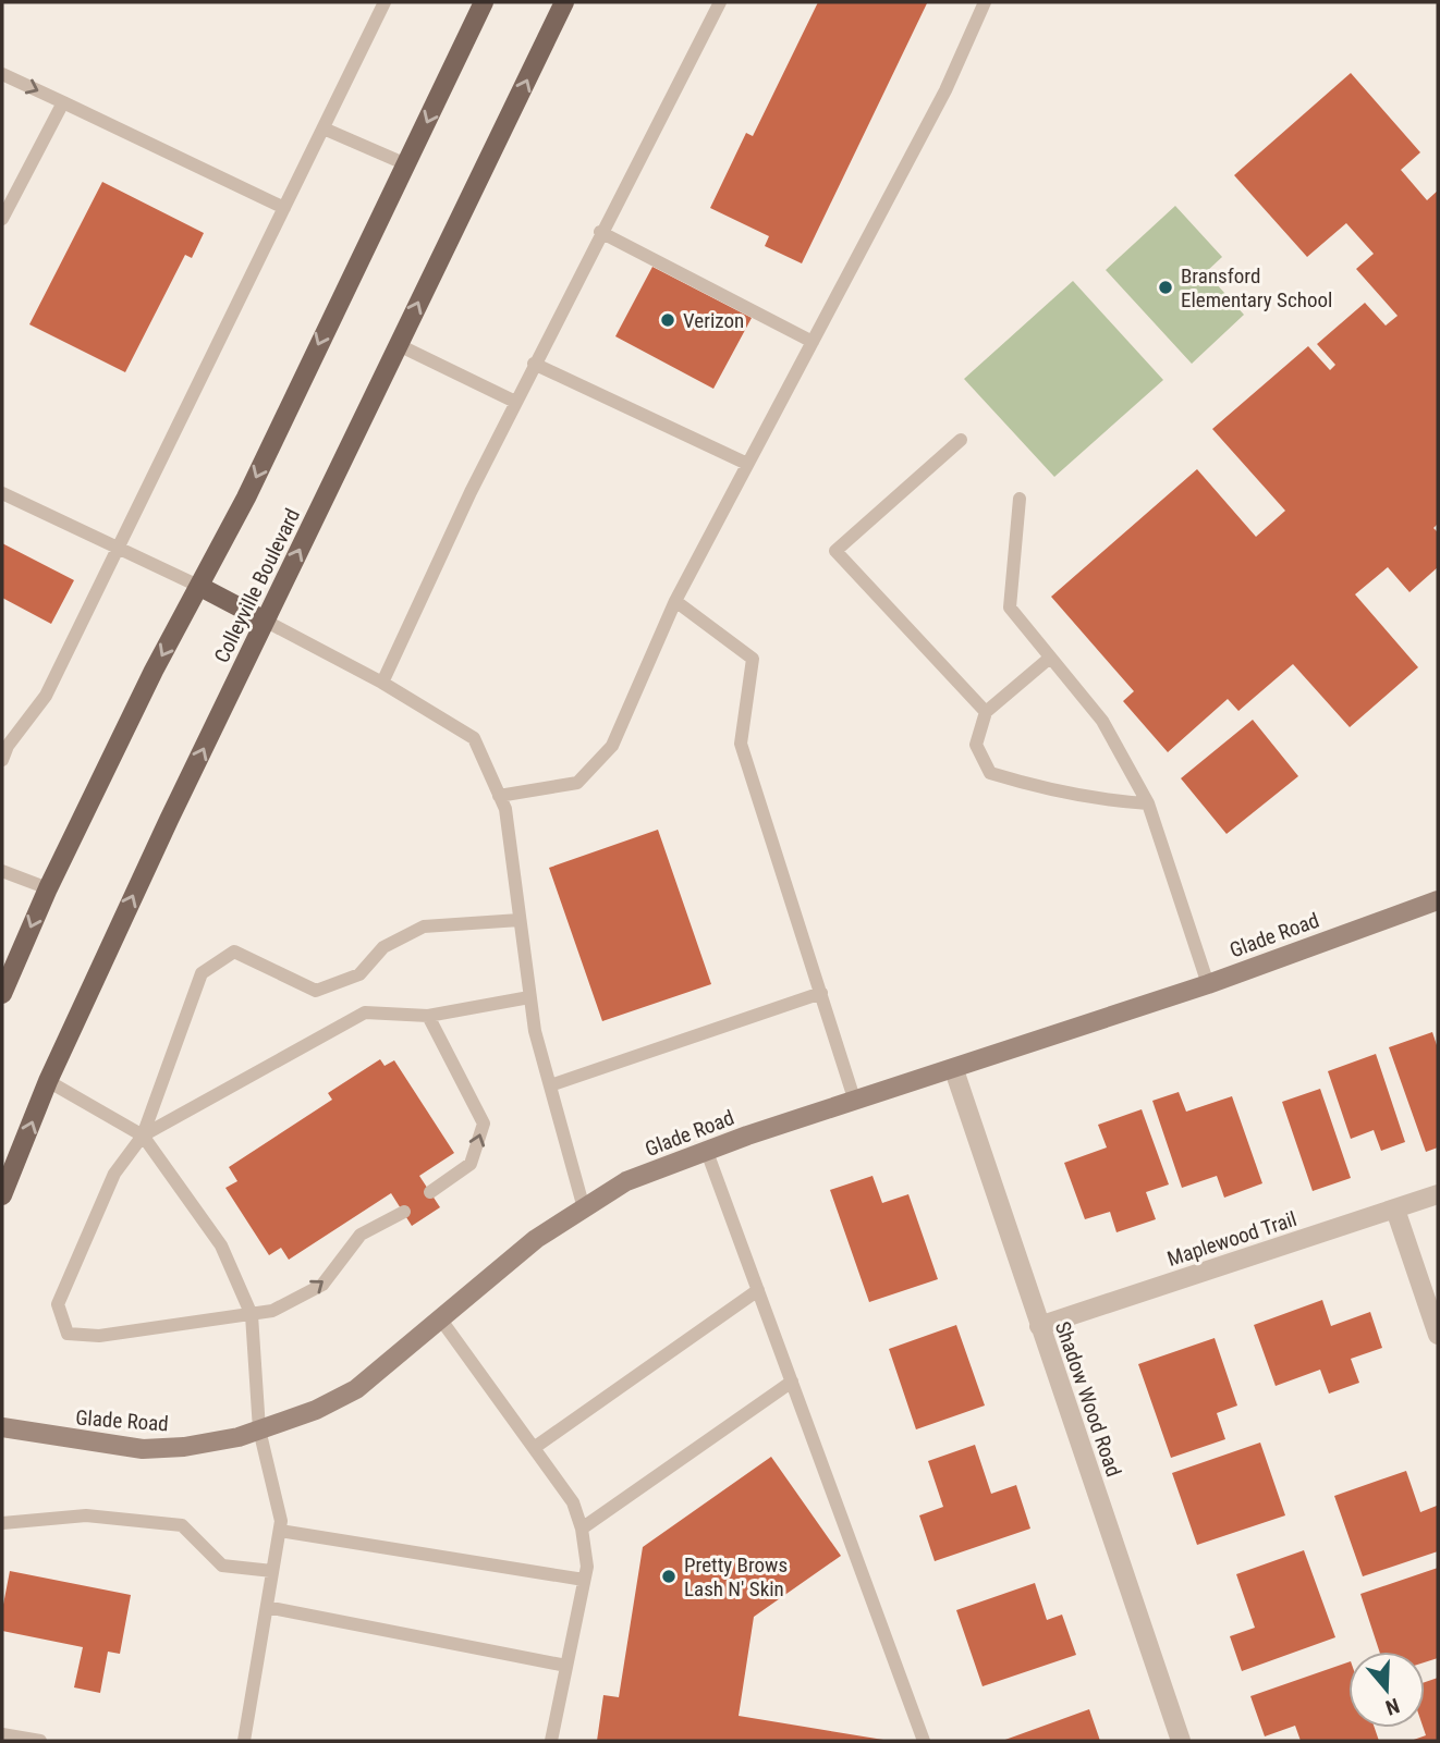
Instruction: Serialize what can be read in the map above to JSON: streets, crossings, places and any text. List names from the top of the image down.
{
  "streets": {
    "main road": ["Colleyville Boulevard", "Glade Road"],
    "street": ["Maplewood Trail", "Shadow Wood Road"]
  },
  "crossings": [
    ["Glade Road", "Shadow Wood Road"],
    ["Maplewood Trail", "Shadow Wood Road"]
  ],
  "places": ["Bransford Elementary School", "Verizon", "Pretty Brows Lash N' Skin"],
  "north": "bottom"
}
